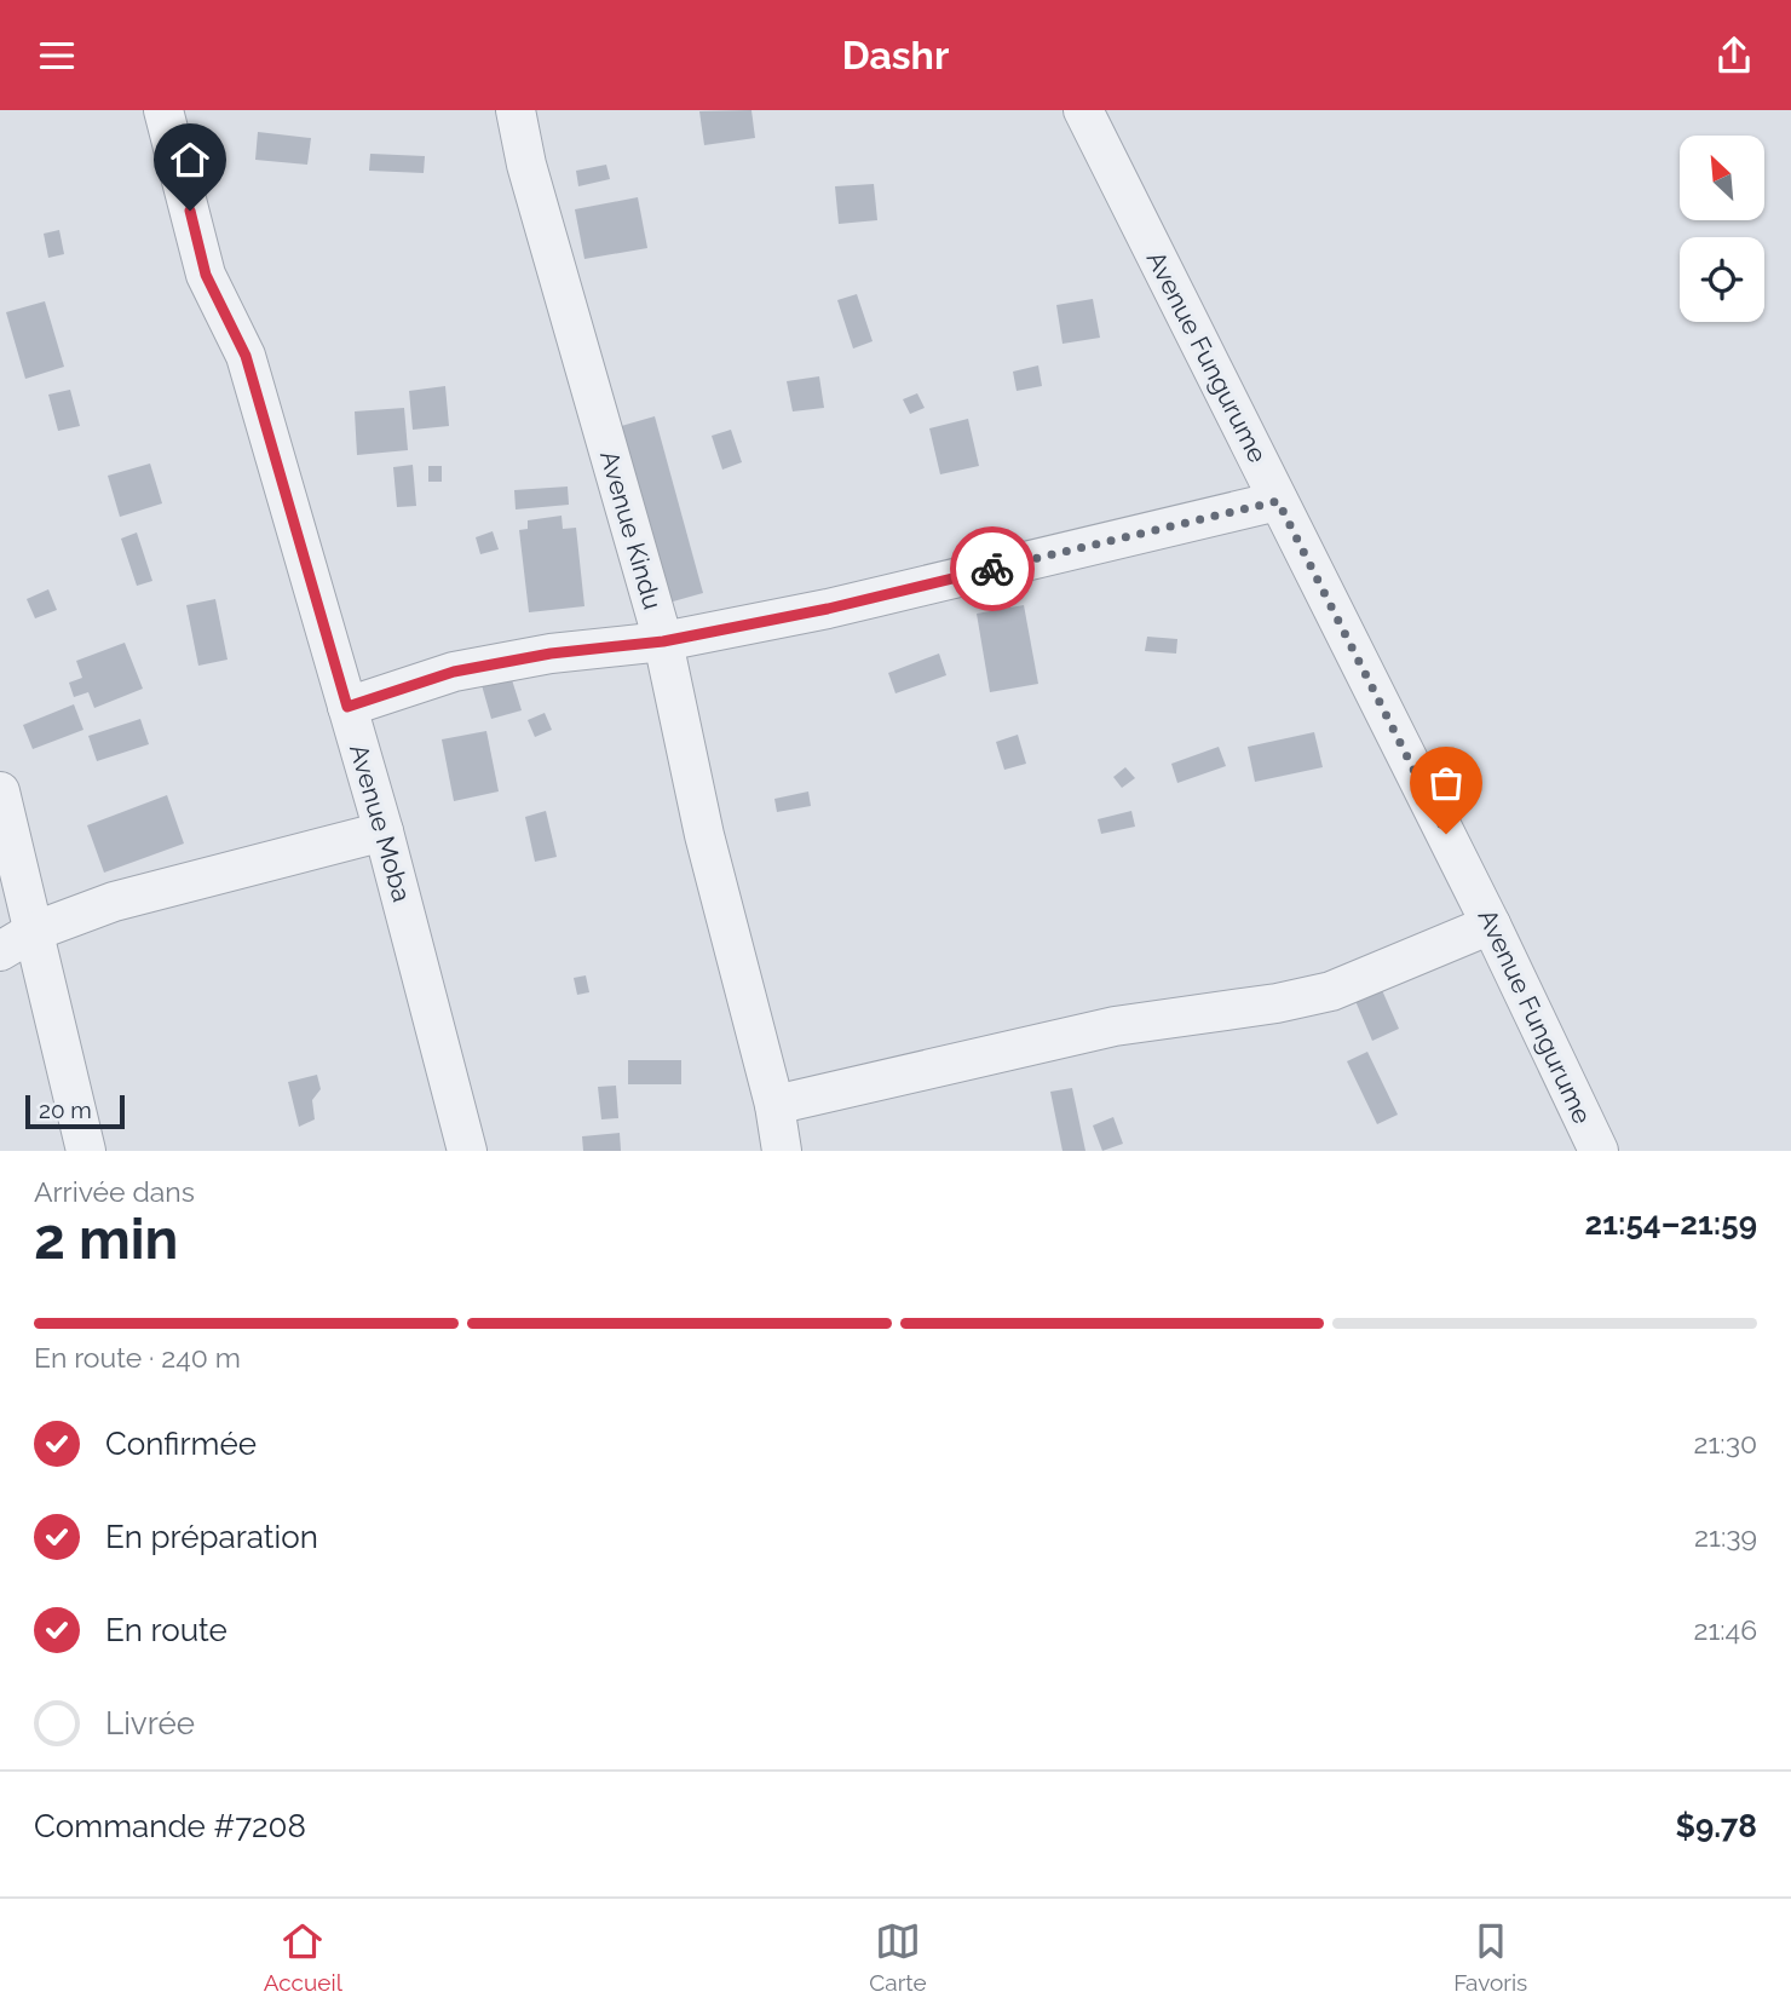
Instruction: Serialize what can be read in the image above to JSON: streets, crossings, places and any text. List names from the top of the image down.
{
  "streets": {
    "street": ["Avenue Fungurume", "Avenue Kindu", "Avenue Moba"]
  },
  "scale_bar": "20 m",
  "north": "top left",
  "page": {
    "header": "Dashr",
    "scale": "20 m",
    "heading": ["2 min", "Arrivée dans", "21:54–21:59"],
    "panel": ["Commande #7208", "$9.78"],
    "bar": "En route · 240 m",
    "list": [
      ["Confirmée", "21:30"],
      ["En préparation", "21:39"],
      ["En route", "21:46"],
      "Livrée"
    ],
    "tabs": ["Accueil", "Carte", "Favoris"]
  }
}
